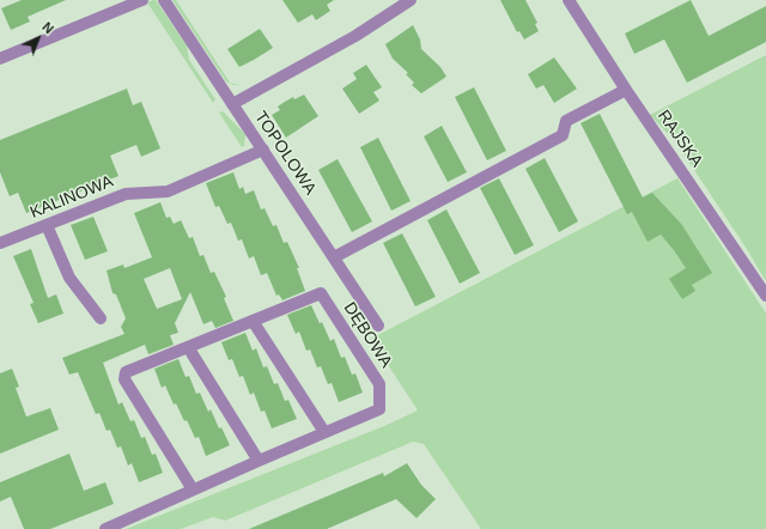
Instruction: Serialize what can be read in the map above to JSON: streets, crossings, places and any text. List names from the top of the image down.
{
  "streets": {
    "street": [
      "RAJSKA",
      "TOPOLOWA",
      "KALINOWA",
      "DĘBOWA"
    ]
  },
  "crossings": [
    ["TOPOLOWA", "KALINOWA"]
  ],
  "north": "top right"
}
